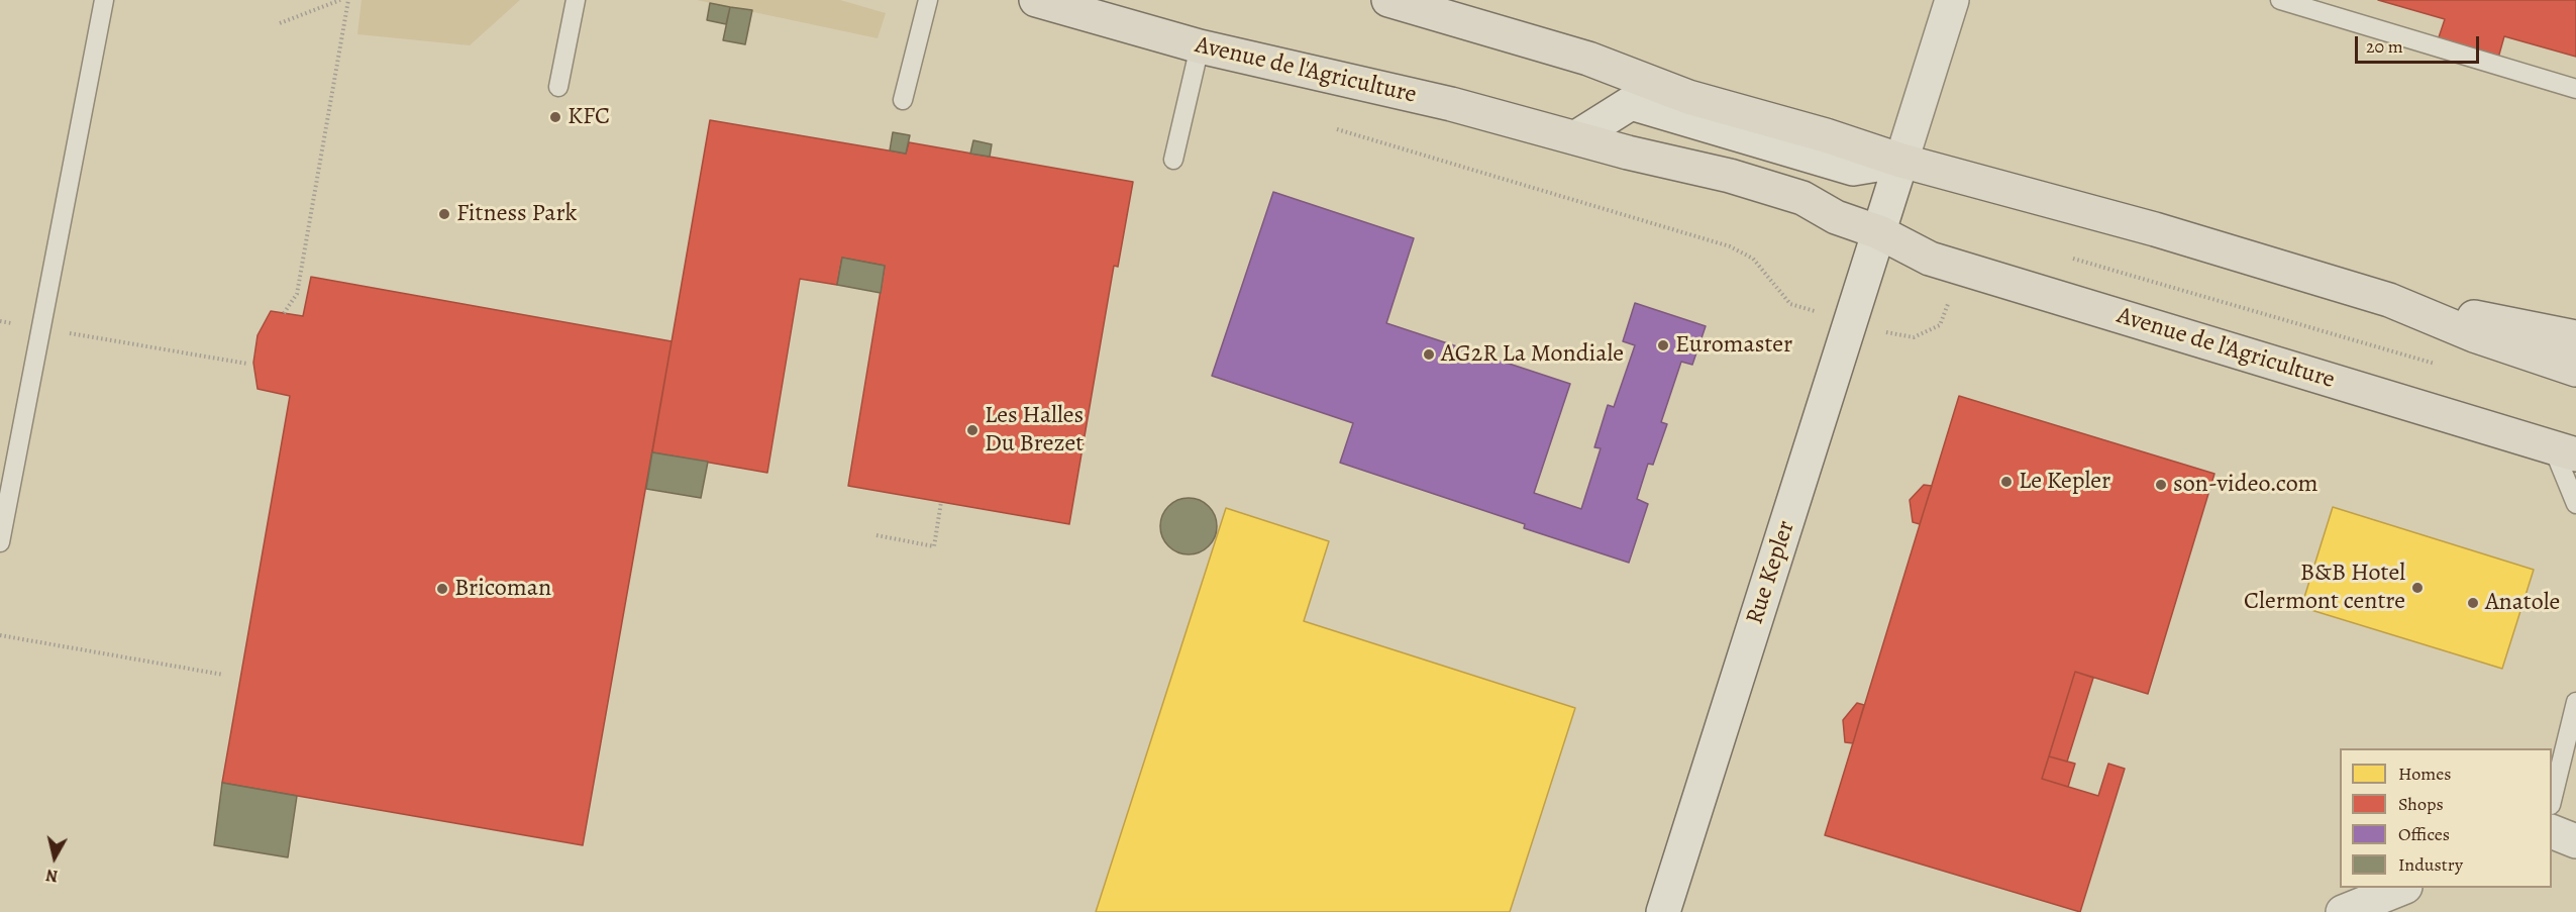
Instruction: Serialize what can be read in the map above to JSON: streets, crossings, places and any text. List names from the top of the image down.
{
  "streets": {
    "main road": ["Avenue de l'Agriculture", "Rue Kepler"]
  },
  "crossings": [
    ["Avenue de l'Agriculture", "Rue Kepler"]
  ],
  "places": [
    "KFC",
    "Fitness Park",
    "Euromaster",
    "AG2R La Mondiale",
    "Les Halles Du Brezet",
    "Le Kepler",
    "son-video.com",
    "B&B Hotel Clermont centre",
    "Bricoman",
    "Anatole"
  ],
  "legend": [
    "Homes",
    "Shops",
    "Offices",
    "Industry"
  ],
  "scale_bar": "20 m",
  "north": "bottom"
}
